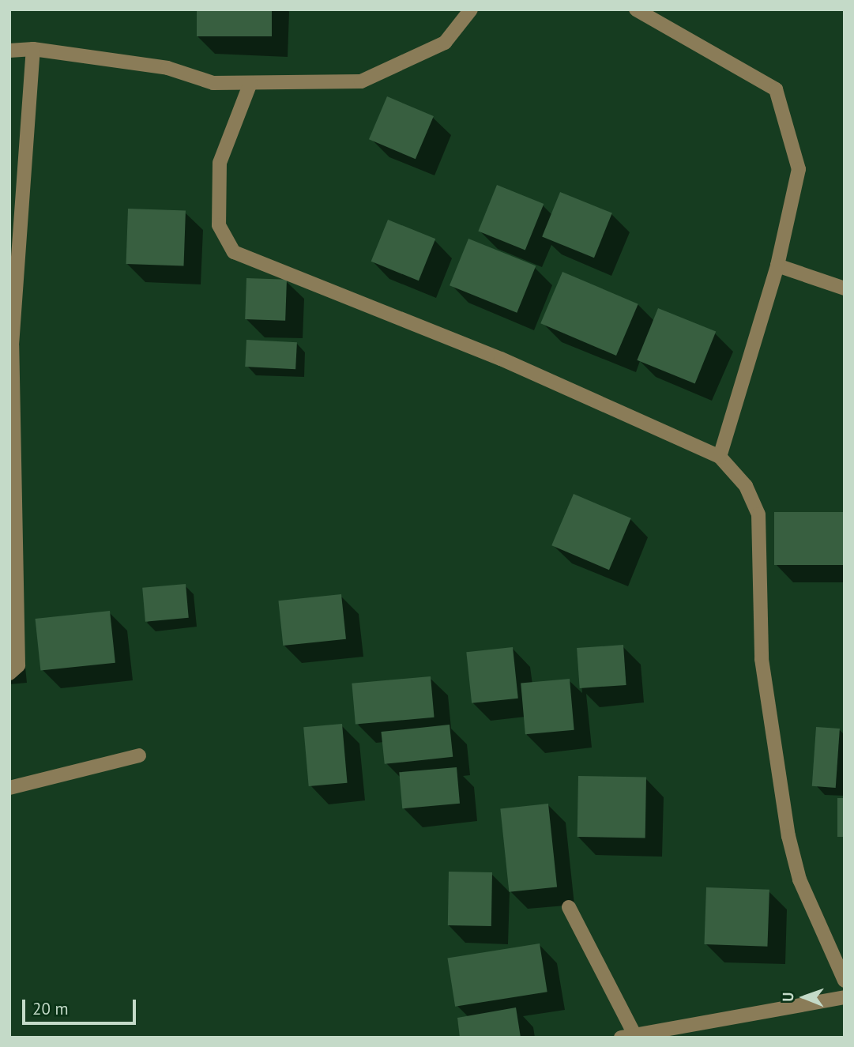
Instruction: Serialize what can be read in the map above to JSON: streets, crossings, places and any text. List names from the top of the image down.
{
  "scale_bar": "20 m",
  "north": "left"
}
